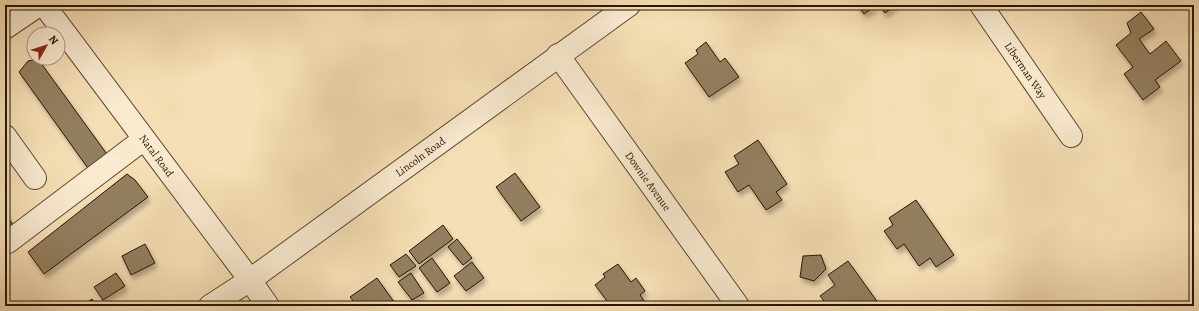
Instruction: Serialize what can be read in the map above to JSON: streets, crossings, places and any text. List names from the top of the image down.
{
  "streets": {
    "street": [
      "Liberman Way",
      "Natal Road",
      "Lincoln Road",
      "Downie Avenue"
    ]
  },
  "crossings": [
    ["Natal Road", "Lincoln Road"],
    ["Lincoln Road", "Downie Avenue"]
  ],
  "north": "top right"
}
